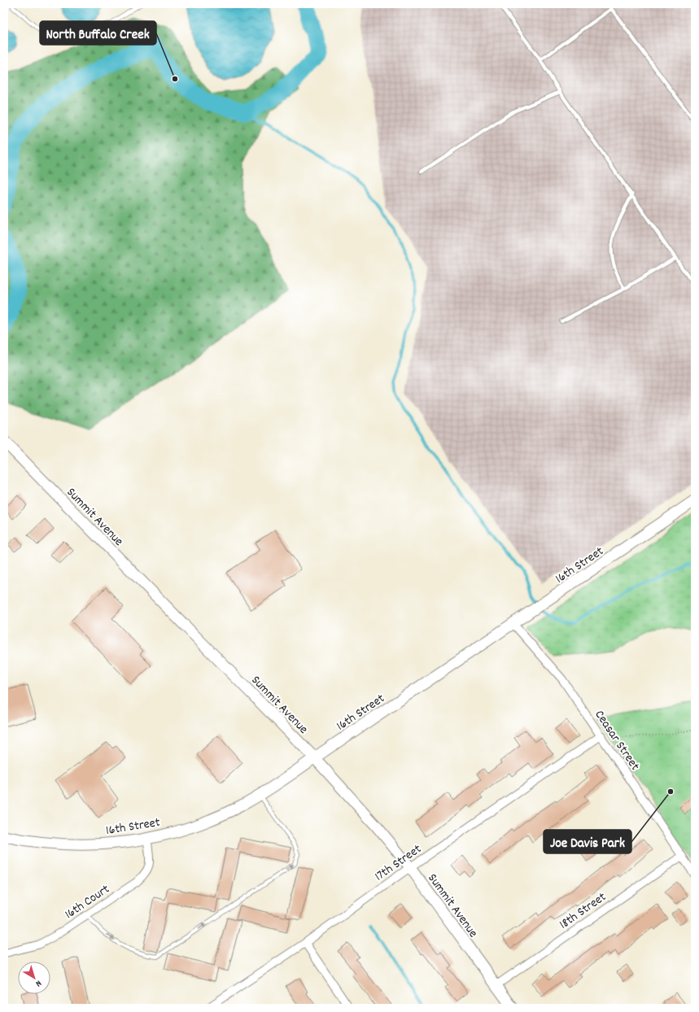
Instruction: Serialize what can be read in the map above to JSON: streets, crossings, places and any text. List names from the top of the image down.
{
  "streets": {
    "main road": ["Summit Avenue", "16th Street"],
    "street": [
      "Ceasar Street",
      "17th Street",
      "16th Court",
      "18th Street"
    ]
  },
  "crossings": [
    ["Summit Avenue", "16th Street"],
    ["Summit Avenue", "17th Street"],
    ["Summit Avenue", "18th Street"],
    ["16th Street", "Ceasar Street"],
    ["16th Street", "16th Court"],
    ["Ceasar Street", "17th Street"],
    ["Ceasar Street", "18th Street"]
  ],
  "places": ["North Buffalo Creek", "Joe Davis Park"],
  "north": "bottom right"
}
